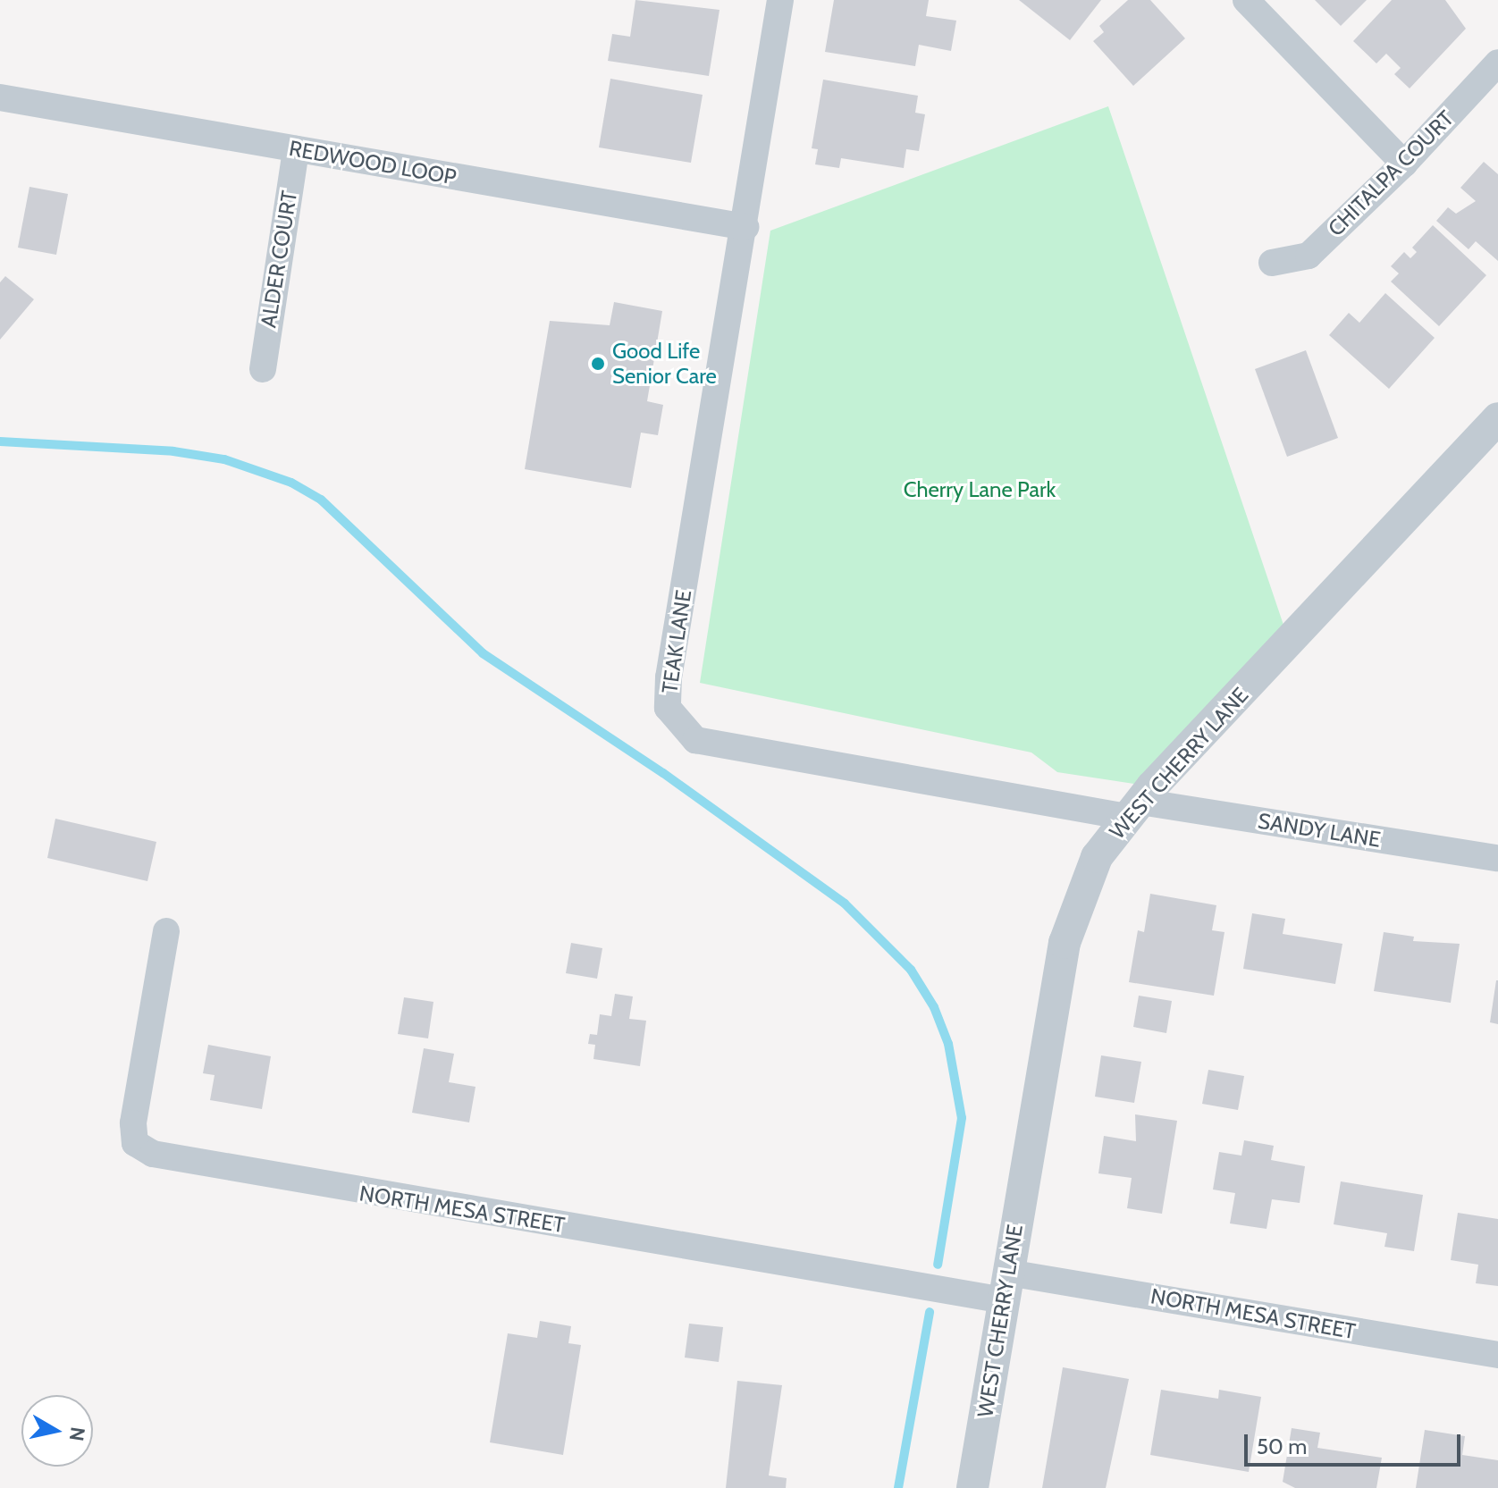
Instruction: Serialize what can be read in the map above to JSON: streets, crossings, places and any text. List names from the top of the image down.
{
  "streets": {
    "street": [
      "REDWOOD LOOP",
      "CHITALPA COURT",
      "ALDER COURT",
      "TEAK LANE",
      "WEST CHERRY LANE",
      "SANDY LANE",
      "NORTH MESA STREET"
    ]
  },
  "crossings": [
    ["REDWOOD LOOP", "ALDER COURT"],
    ["REDWOOD LOOP", "TEAK LANE"],
    ["TEAK LANE", "WEST CHERRY LANE"],
    ["TEAK LANE", "SANDY LANE"],
    ["WEST CHERRY LANE", "SANDY LANE"],
    ["WEST CHERRY LANE", "NORTH MESA STREET"]
  ],
  "parks": ["Cherry Lane Park"],
  "places": ["Good Life Senior Care"],
  "scale_bar": "50 m",
  "north": "right"
}
